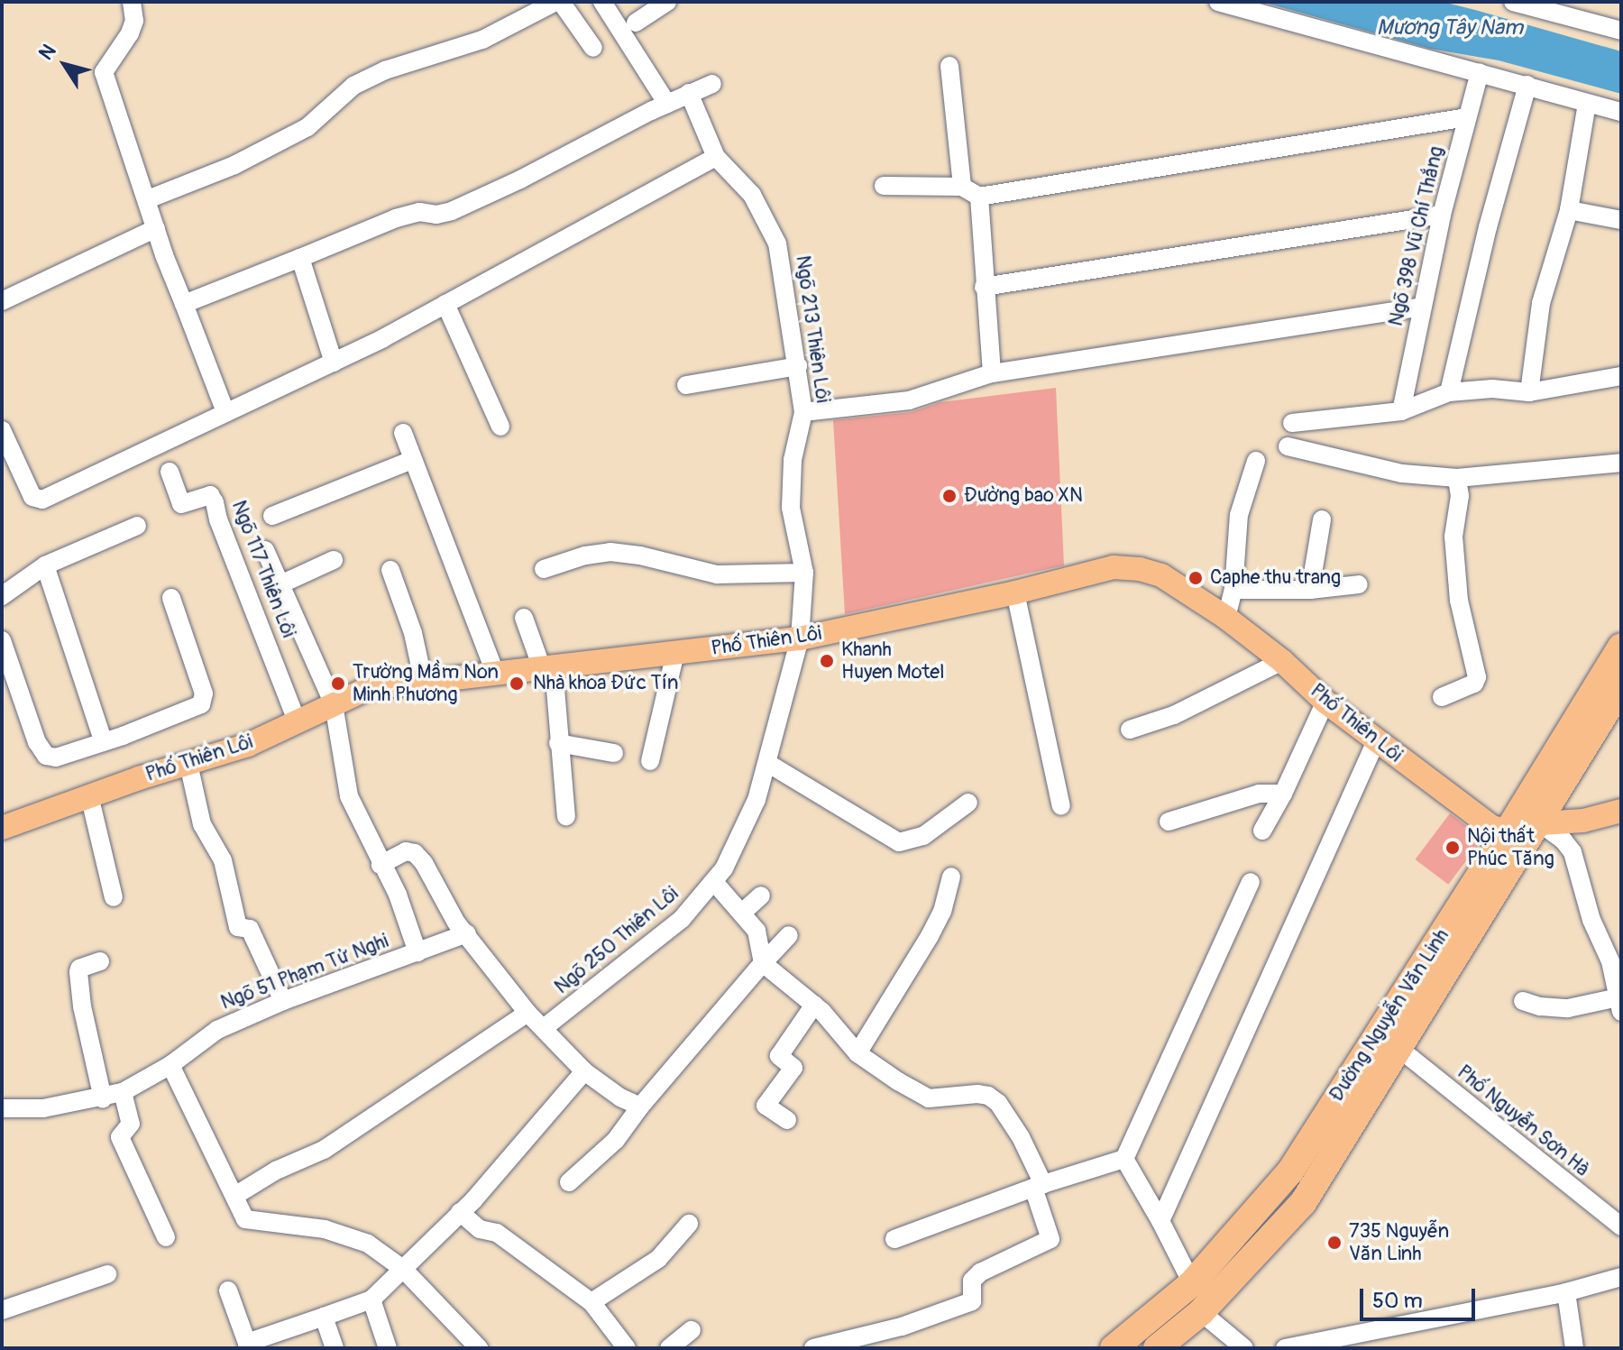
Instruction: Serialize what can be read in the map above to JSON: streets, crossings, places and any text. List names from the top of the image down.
{
  "streets": {
    "highway": ["Đường Nguyễn Văn Linh"],
    "main road": ["Phố Thiên Lôi"],
    "street": [
      "Ngõ 398 Vũ Chí Thắng",
      "Ngõ 213 Thiên Lôi",
      "Ngõ 117 Thiên Lôi",
      "Ngõ 250 Thiên Lôi",
      "Ngõ 51 Phạm Tử Nghi",
      "Phố Nguyễn Sơn Hà"
    ]
  },
  "crossings": [
    ["Ngõ 213 Thiên Lôi", "Phố Thiên Lôi"],
    ["Ngõ 213 Thiên Lôi", "Ngõ 250 Thiên Lôi"],
    ["Ngõ 117 Thiên Lôi", "Phố Thiên Lôi"],
    ["Phố Thiên Lôi", "Ngõ 250 Thiên Lôi"],
    ["Phố Thiên Lôi", "Đường Nguyễn Văn Linh"],
    ["Đường Nguyễn Văn Linh", "Phố Nguyễn Sơn Hà"]
  ],
  "water": ["Mương Tây Nam"],
  "places": [
    "Đường bao XN",
    "Caphe thu trang",
    "Khanh Huyen Motel",
    "Trường Mầm Non Minh Phương",
    "Nhà khoa Đức Tín",
    "Nội thất Phúc Tăng",
    "735 Nguyễn Văn Linh"
  ],
  "scale_bar": "50 m",
  "north": "top left"
}
